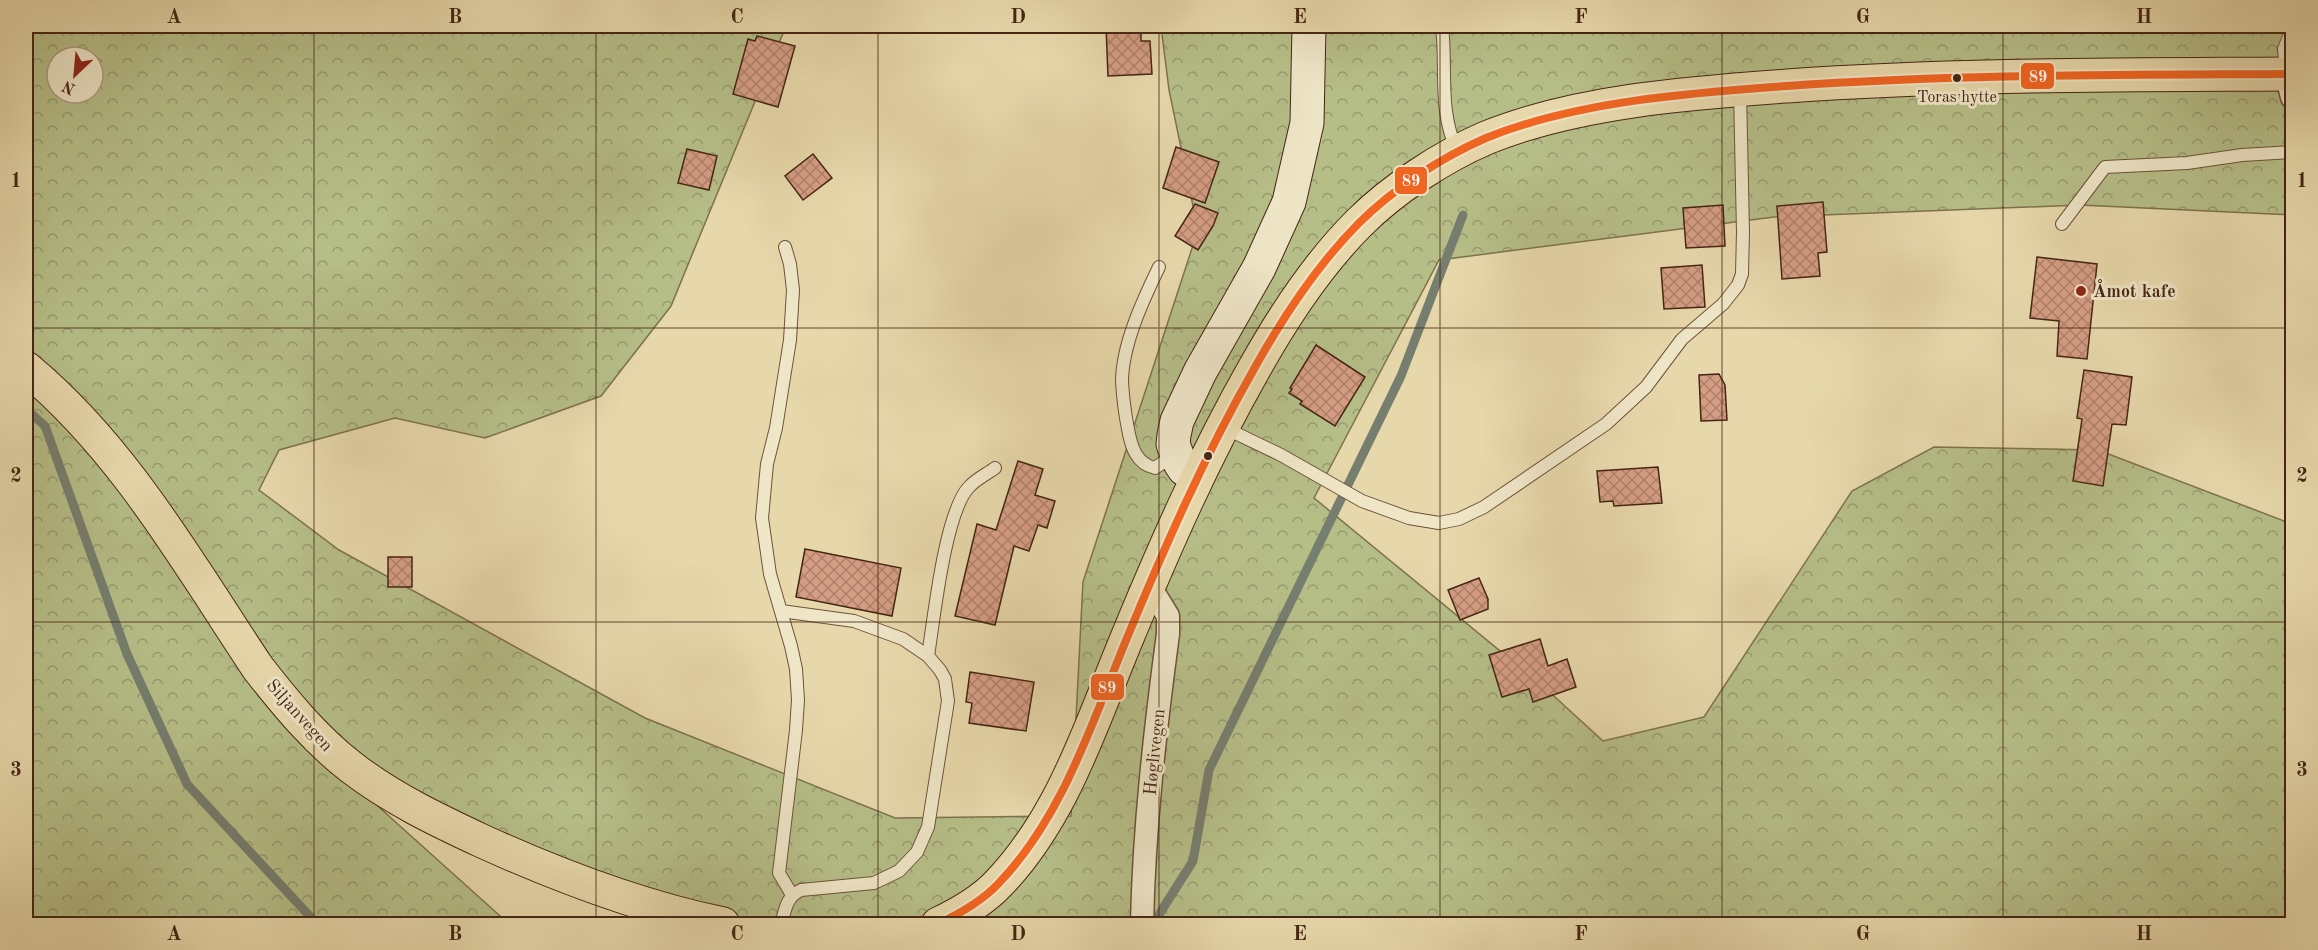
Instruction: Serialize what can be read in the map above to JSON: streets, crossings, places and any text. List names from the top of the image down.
{
  "streets": {
    "main road": ["Siljanvegen"],
    "street": ["Høglivegen"]
  },
  "places": ["Toras hytte", "Åmot kafe"],
  "lines": ["transit line 89"],
  "north": "bottom left",
  "grid": {
    "columns": [
      "A",
      "B",
      "C",
      "D",
      "E",
      "F",
      "G",
      "H"
    ],
    "rows": ["1", "2", "3"]
  }
}
